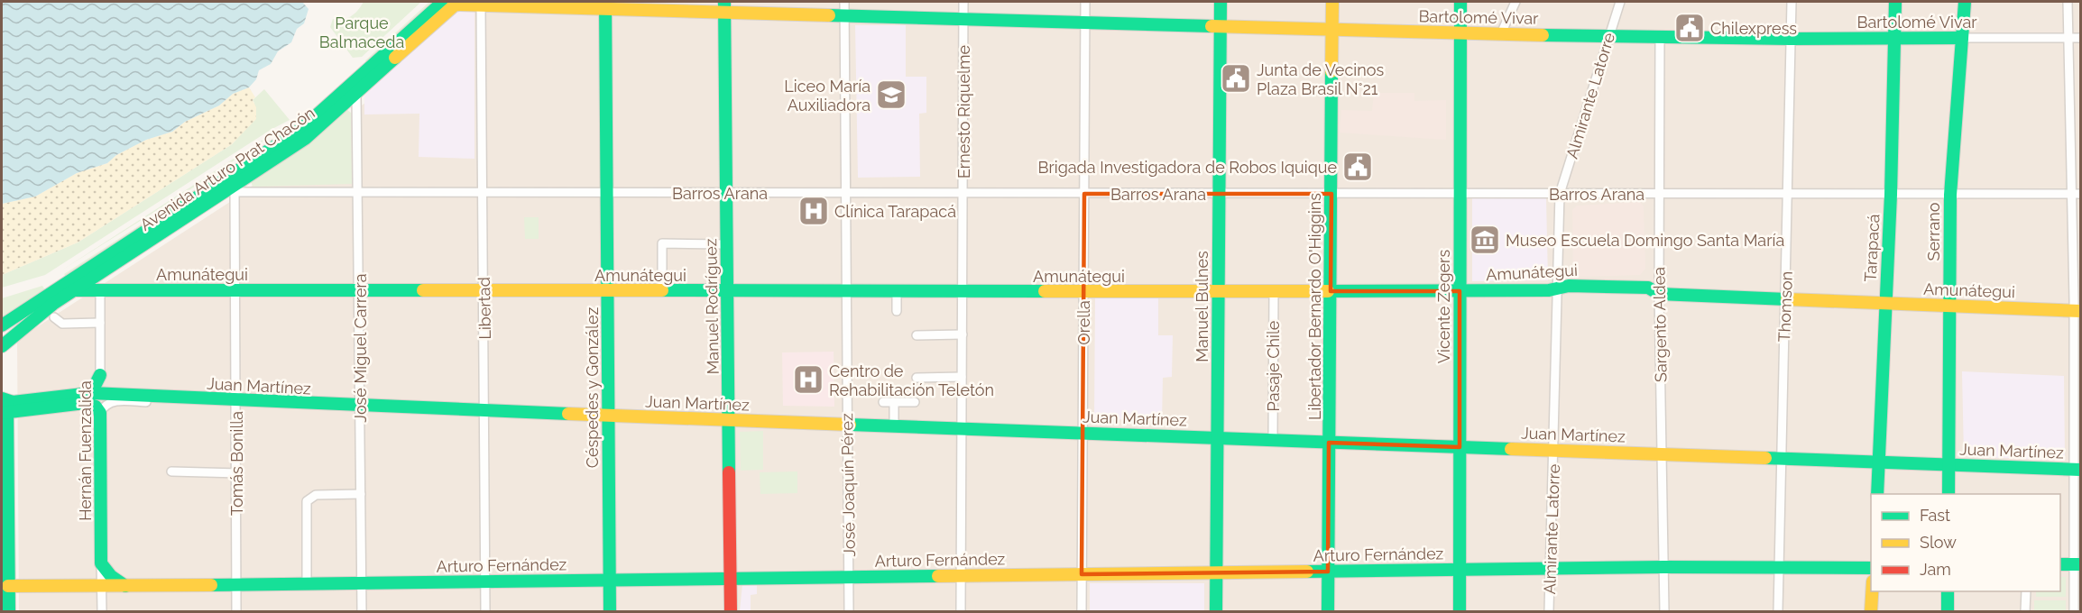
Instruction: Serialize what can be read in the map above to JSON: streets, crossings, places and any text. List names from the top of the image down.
{
  "streets": {
    "street": [
      "Bartolomé Vivar",
      "Almirante Latorre",
      "Ernesto Riquelme",
      "Avenida Arturo Prat Chacón",
      "Barros Arana",
      "Serrano",
      "Tarapacá",
      "Amunátegui",
      "Manuel Rodríguez",
      "Manuel Bulnes",
      "Libertador Bernardo O'Higgins",
      "Vicente Zegers",
      "Thomson",
      "Libertad",
      "Orella",
      "Sargento Aldea",
      "José Miguel Carrera",
      "Pasaje Chile",
      "Juan Martínez",
      "Céspedes y González",
      "Hernán Fuenzalida",
      "Tomás Bonilla",
      "José Joaquín Pérez",
      "Arturo Fernández"
    ]
  },
  "crossings": [
    ["Bartolomé Vivar", "Almirante Latorre"],
    ["Bartolomé Vivar", "Ernesto Riquelme"],
    ["Bartolomé Vivar", "Avenida Arturo Prat Chacón"],
    ["Bartolomé Vivar", "Serrano"],
    ["Bartolomé Vivar", "Tarapacá"],
    ["Bartolomé Vivar", "Manuel Rodríguez"],
    ["Bartolomé Vivar", "Manuel Bulnes"],
    ["Bartolomé Vivar", "Libertador Bernardo O'Higgins"],
    ["Bartolomé Vivar", "Vicente Zegers"],
    ["Bartolomé Vivar", "Thomson"],
    ["Bartolomé Vivar", "Libertad"],
    ["Bartolomé Vivar", "Orella"],
    ["Bartolomé Vivar", "Sargento Aldea"],
    ["Bartolomé Vivar", "Céspedes y González"],
    ["Bartolomé Vivar", "José Joaquín Pérez"],
    ["Almirante Latorre", "Barros Arana"],
    ["Almirante Latorre", "Amunátegui"],
    ["Almirante Latorre", "Juan Martínez"],
    ["Almirante Latorre", "Arturo Fernández"],
    ["Ernesto Riquelme", "Barros Arana"],
    ["Ernesto Riquelme", "Amunátegui"],
    ["Ernesto Riquelme", "Juan Martínez"],
    ["Ernesto Riquelme", "Arturo Fernández"],
    ["Avenida Arturo Prat Chacón", "Barros Arana"],
    ["Avenida Arturo Prat Chacón", "Amunátegui"],
    ["Avenida Arturo Prat Chacón", "José Miguel Carrera"],
    ["Avenida Arturo Prat Chacón", "Tomás Bonilla"],
    ["Barros Arana", "Serrano"],
    ["Barros Arana", "Tarapacá"],
    ["Barros Arana", "Manuel Rodríguez"],
    ["Barros Arana", "Manuel Bulnes"],
    ["Barros Arana", "Libertador Bernardo O'Higgins"],
    ["Barros Arana", "Vicente Zegers"],
    ["Barros Arana", "Thomson"],
    ["Barros Arana", "Libertad"],
    ["Barros Arana", "Orella"],
    ["Barros Arana", "Sargento Aldea"],
    ["Barros Arana", "José Miguel Carrera"],
    ["Barros Arana", "Céspedes y González"],
    ["Barros Arana", "Tomás Bonilla"],
    ["Barros Arana", "José Joaquín Pérez"],
    ["Serrano", "Amunátegui"],
    ["Serrano", "Juan Martínez"],
    ["Tarapacá", "Amunátegui"],
    ["Tarapacá", "Juan Martínez"],
    ["Amunátegui", "Manuel Rodríguez"],
    ["Amunátegui", "Manuel Bulnes"],
    ["Amunátegui", "Libertador Bernardo O'Higgins"],
    ["Amunátegui", "Vicente Zegers"],
    ["Amunátegui", "Thomson"],
    ["Amunátegui", "Libertad"],
    ["Amunátegui", "Orella"],
    ["Amunátegui", "Sargento Aldea"],
    ["Amunátegui", "José Miguel Carrera"],
    ["Amunátegui", "Pasaje Chile"],
    ["Amunátegui", "Céspedes y González"],
    ["Amunátegui", "Hernán Fuenzalida"],
    ["Amunátegui", "Tomás Bonilla"],
    ["Amunátegui", "José Joaquín Pérez"],
    ["Manuel Rodríguez", "Juan Martínez"],
    ["Manuel Rodríguez", "Arturo Fernández"],
    ["Manuel Bulnes", "Juan Martínez"],
    ["Manuel Bulnes", "Arturo Fernández"],
    ["Libertador Bernardo O'Higgins", "Juan Martínez"],
    ["Libertador Bernardo O'Higgins", "Arturo Fernández"],
    ["Vicente Zegers", "Juan Martínez"],
    ["Vicente Zegers", "Arturo Fernández"],
    ["Thomson", "Juan Martínez"],
    ["Thomson", "Arturo Fernández"],
    ["Libertad", "Juan Martínez"],
    ["Libertad", "Arturo Fernández"],
    ["Orella", "Juan Martínez"],
    ["Orella", "Arturo Fernández"],
    ["Sargento Aldea", "Juan Martínez"],
    ["Sargento Aldea", "Arturo Fernández"],
    ["José Miguel Carrera", "Juan Martínez"],
    ["José Miguel Carrera", "Arturo Fernández"],
    ["Pasaje Chile", "Juan Martínez"],
    ["Juan Martínez", "Céspedes y González"],
    ["Juan Martínez", "Hernán Fuenzalida"],
    ["Juan Martínez", "Tomás Bonilla"],
    ["Juan Martínez", "José Joaquín Pérez"],
    ["Céspedes y González", "Arturo Fernández"],
    ["Hernán Fuenzalida", "Arturo Fernández"],
    ["Tomás Bonilla", "Arturo Fernández"],
    ["José Joaquín Pérez", "Arturo Fernández"]
  ],
  "parks": ["Parque Balmaceda"],
  "places": {
    "public building": ["Chilexpress", "Junta de Vecinos Plaza Brasil N°21", "Brigada Investigadora de Robos Iquique"],
    "school or university": ["Liceo María Auxiliadora"],
    "hospital": ["Clínica Tarapacá", "Centro de Rehabilitación Teletón"],
    "museum": ["Museo Escuela Domingo Santa María"]
  },
  "legend": ["Fast", "Slow", "Jam"]
}
